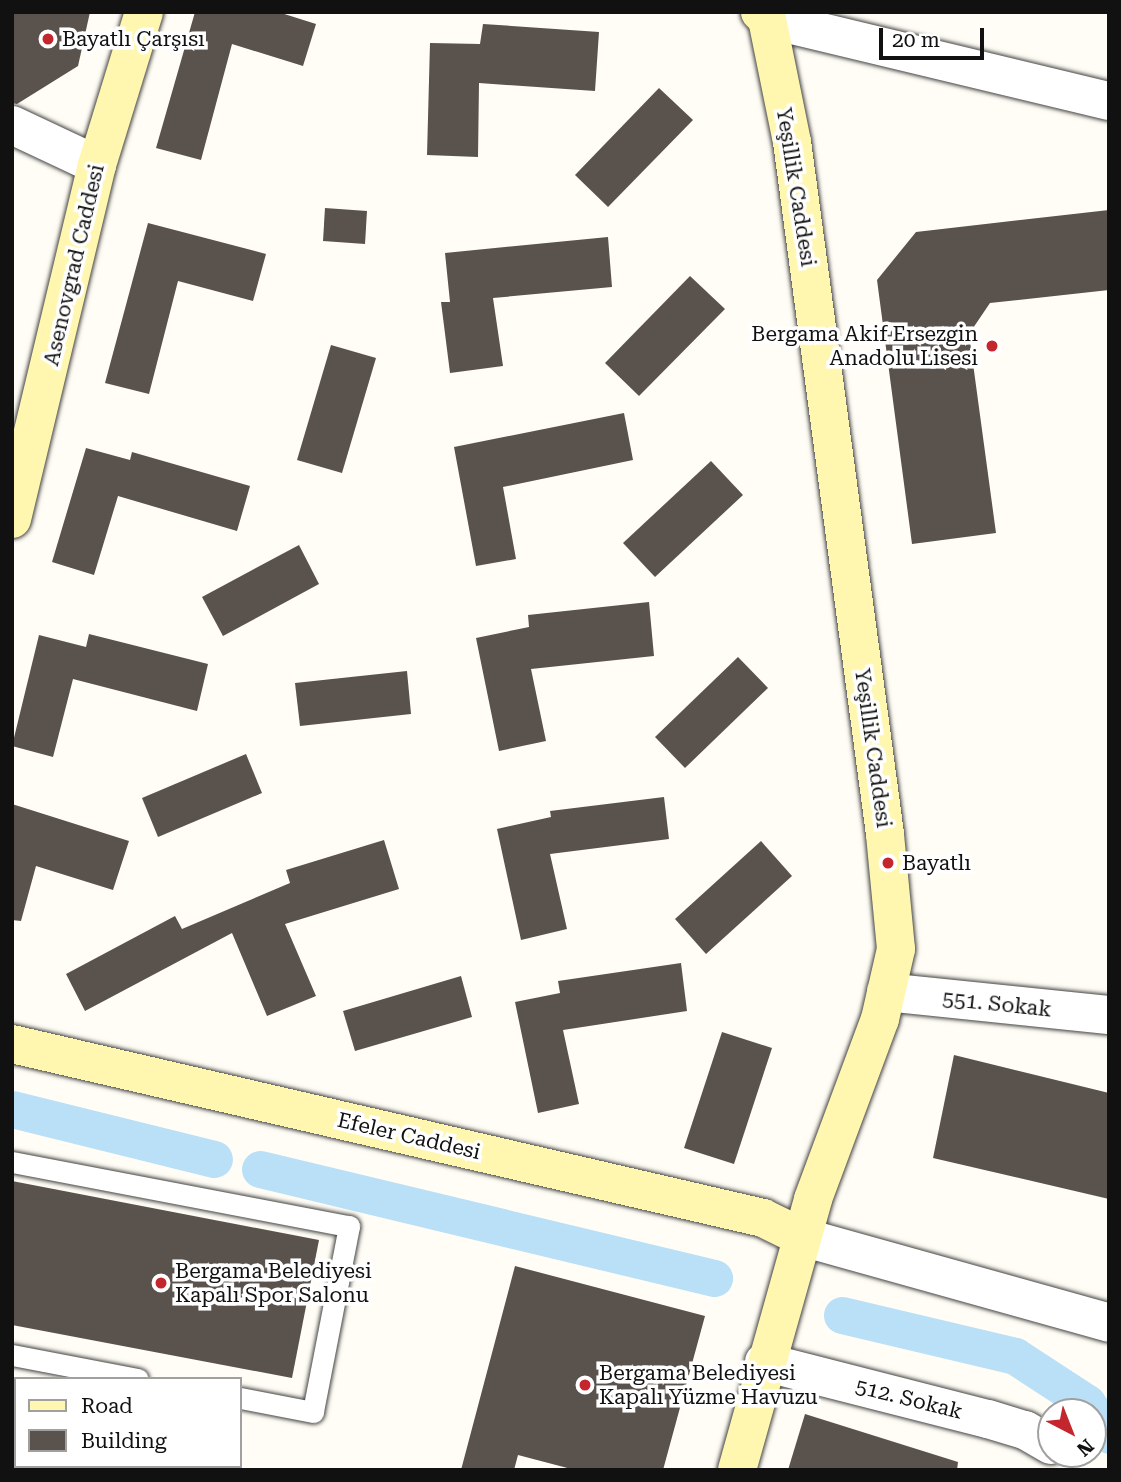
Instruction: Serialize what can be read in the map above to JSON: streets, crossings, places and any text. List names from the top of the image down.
{
  "streets": {
    "main road": ["Yeşillik Caddesi", "Asenovgrad Caddesi", "Efeler Caddesi"],
    "street": ["551. Sokak", "512. Sokak"]
  },
  "crossings": [
    ["Yeşillik Caddesi", "551. Sokak"],
    ["Yeşillik Caddesi", "Efeler Caddesi"],
    ["Yeşillik Caddesi", "512. Sokak"]
  ],
  "places": [
    "Bayatlı Çarşısı",
    "Bergama Akif Ersezgin Anadolu Lisesi",
    "Bayatlı",
    "Bergama Belediyesi Kapalı Spor Salonu",
    "Bergama Belediyesi Kapalı Yüzme Havuzu"
  ],
  "legend": ["Road", "Building"],
  "scale_bar": "20 m",
  "north": "bottom right"
}
